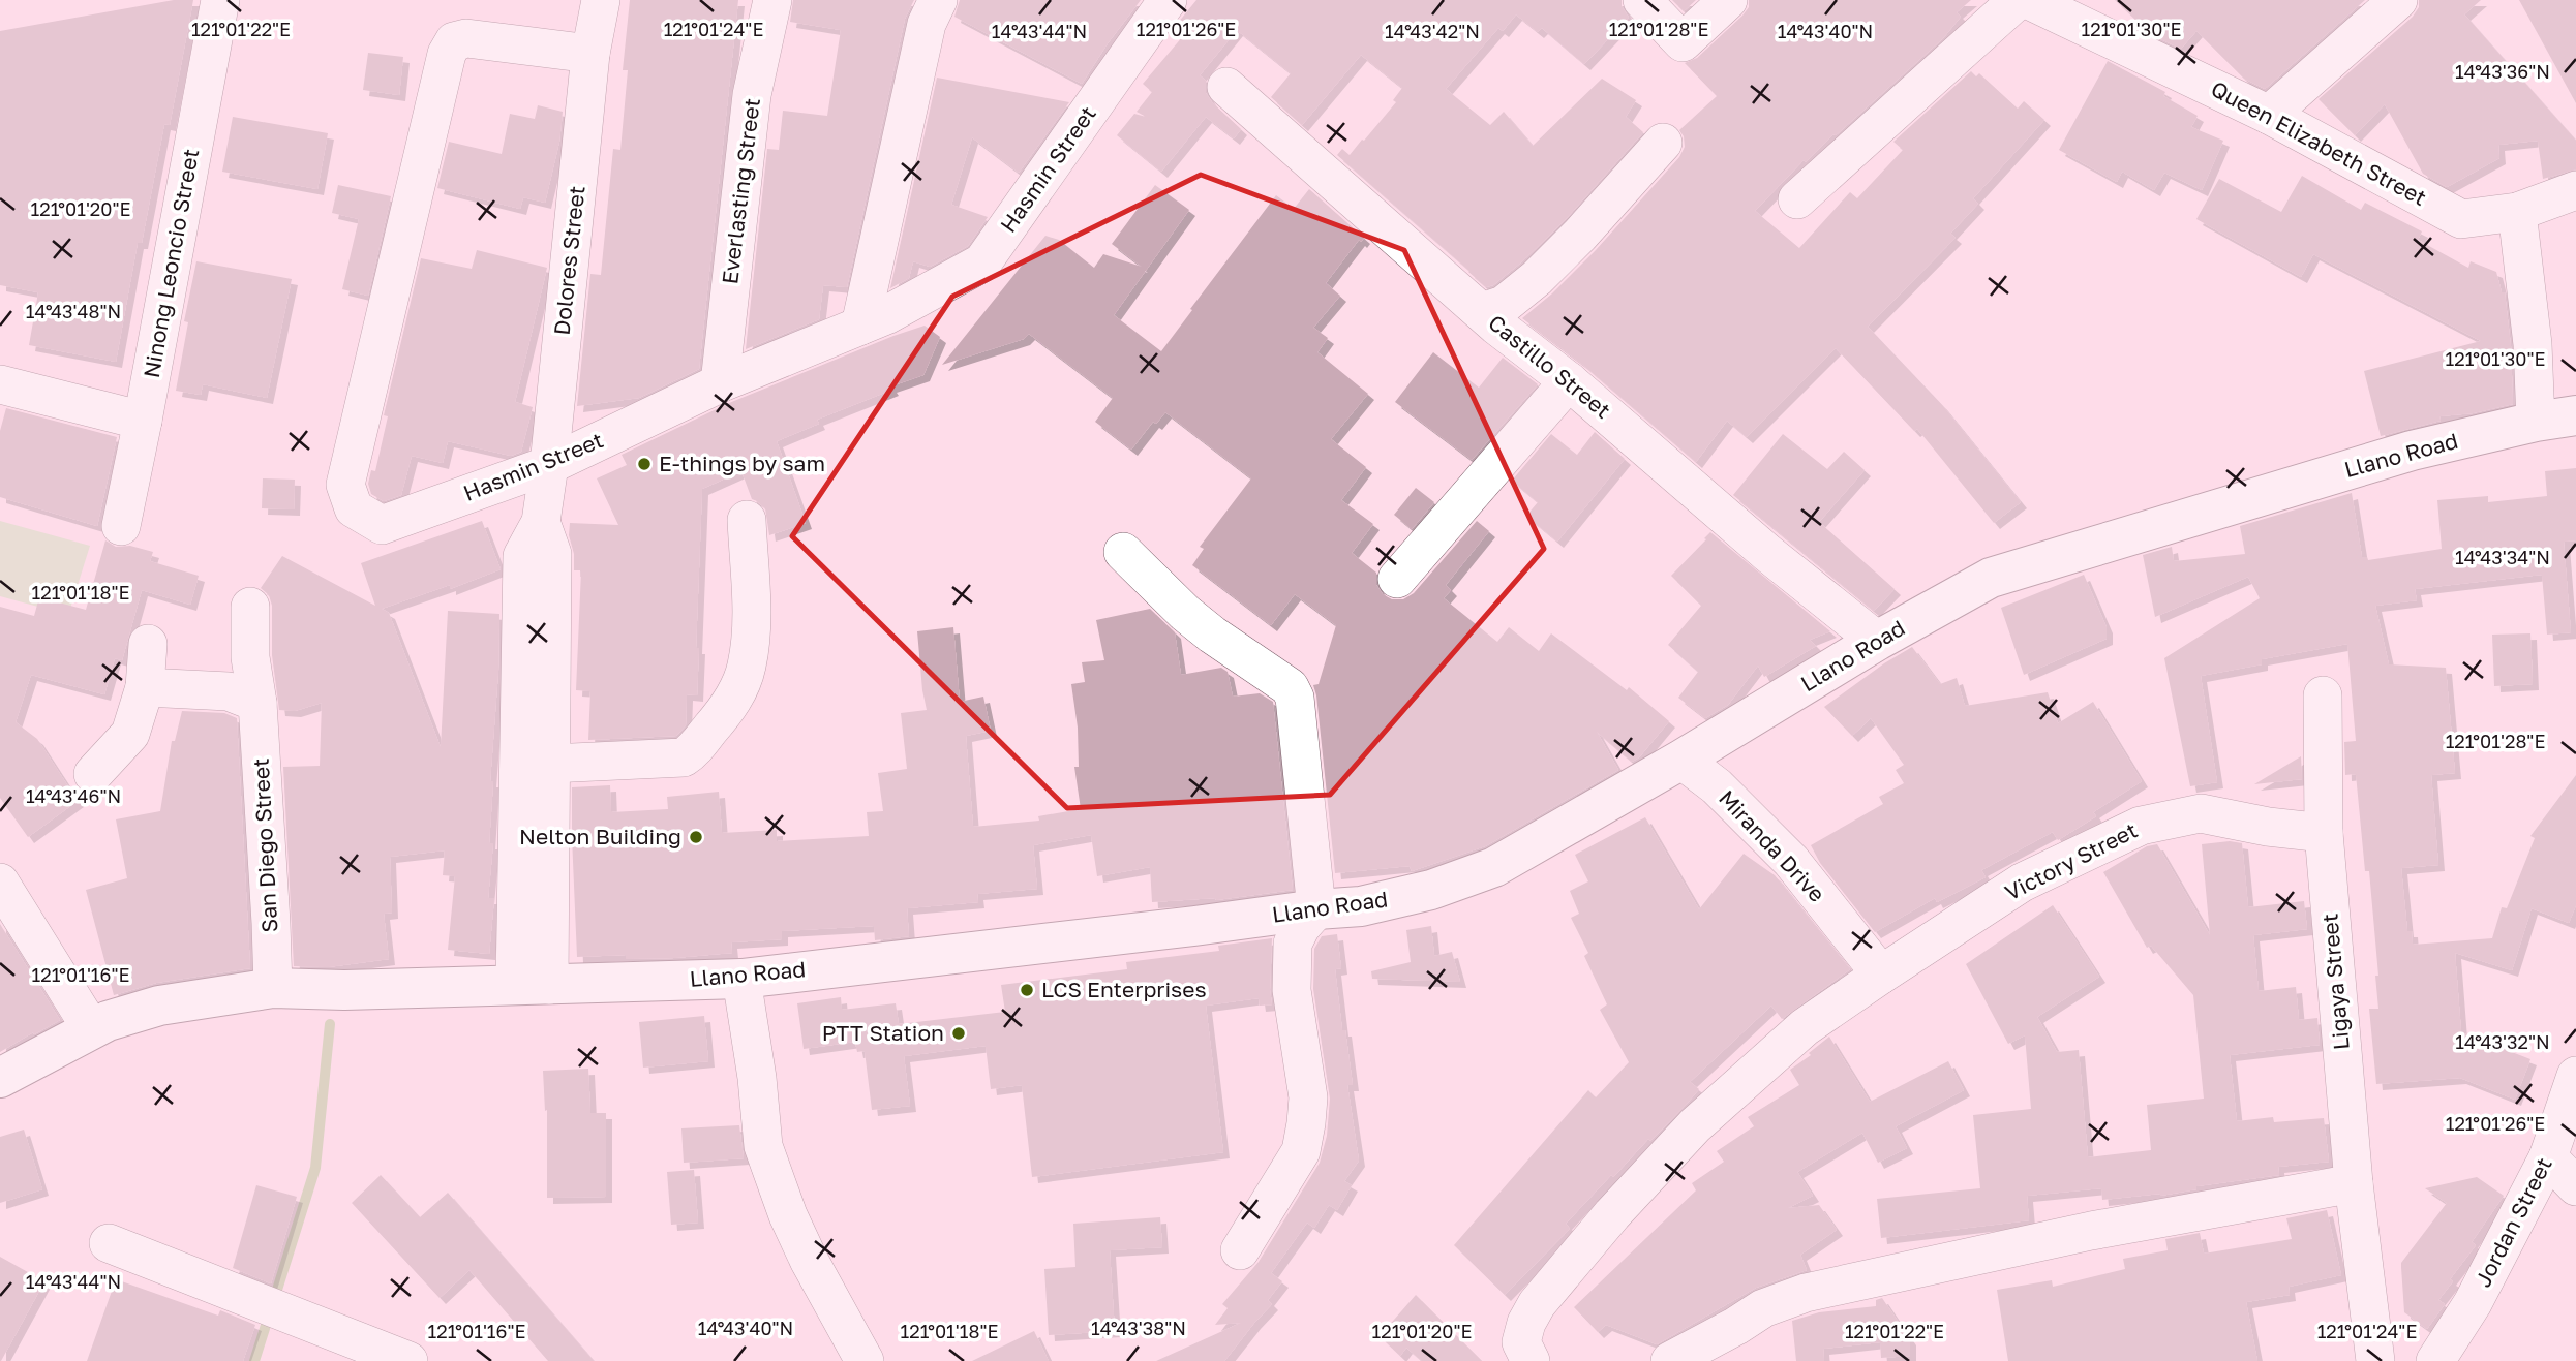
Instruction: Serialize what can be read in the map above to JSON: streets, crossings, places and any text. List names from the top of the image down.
{
  "streets": {
    "main road": ["Llano Road"],
    "street": [
      "Queen Elizabeth Street",
      "Hasmin Street",
      "Everlasting Street",
      "Dolores Street",
      "Ninong Leoncio Street",
      "Castillo Street",
      "San Diego Street",
      "Miranda Drive",
      "Victory Street",
      "Ligaya Street",
      "Jordan Street"
    ]
  },
  "crossings": [
    ["Hasmin Street", "Everlasting Street"],
    ["Hasmin Street", "Dolores Street"],
    ["Dolores Street", "Llano Road"],
    ["Castillo Street", "Llano Road"],
    ["Llano Road", "San Diego Street"],
    ["Llano Road", "Miranda Drive"],
    ["Miranda Drive", "Victory Street"],
    ["Victory Street", "Ligaya Street"]
  ],
  "places": [
    "E-things by sam",
    "Nelton Building",
    "LCS Enterprises",
    "PTT Station"
  ],
  "coordinates": [
    "121°01'28\"E",
    "121°01'30\"E",
    "121°01'22\"E",
    "121°01'24\"E",
    "121°01'26\"E",
    "14°43'44\"N",
    "14°43'42\"N",
    "14°43'40\"N",
    "14°43'36\"N",
    "121°01'20\"E",
    "14°43'48\"N",
    "14°43'34\"N",
    "121°01'18\"E",
    "14°43'46\"N",
    "121°01'16\"E",
    "14°43'32\"N",
    "14°43'38\"N"
  ]
}
